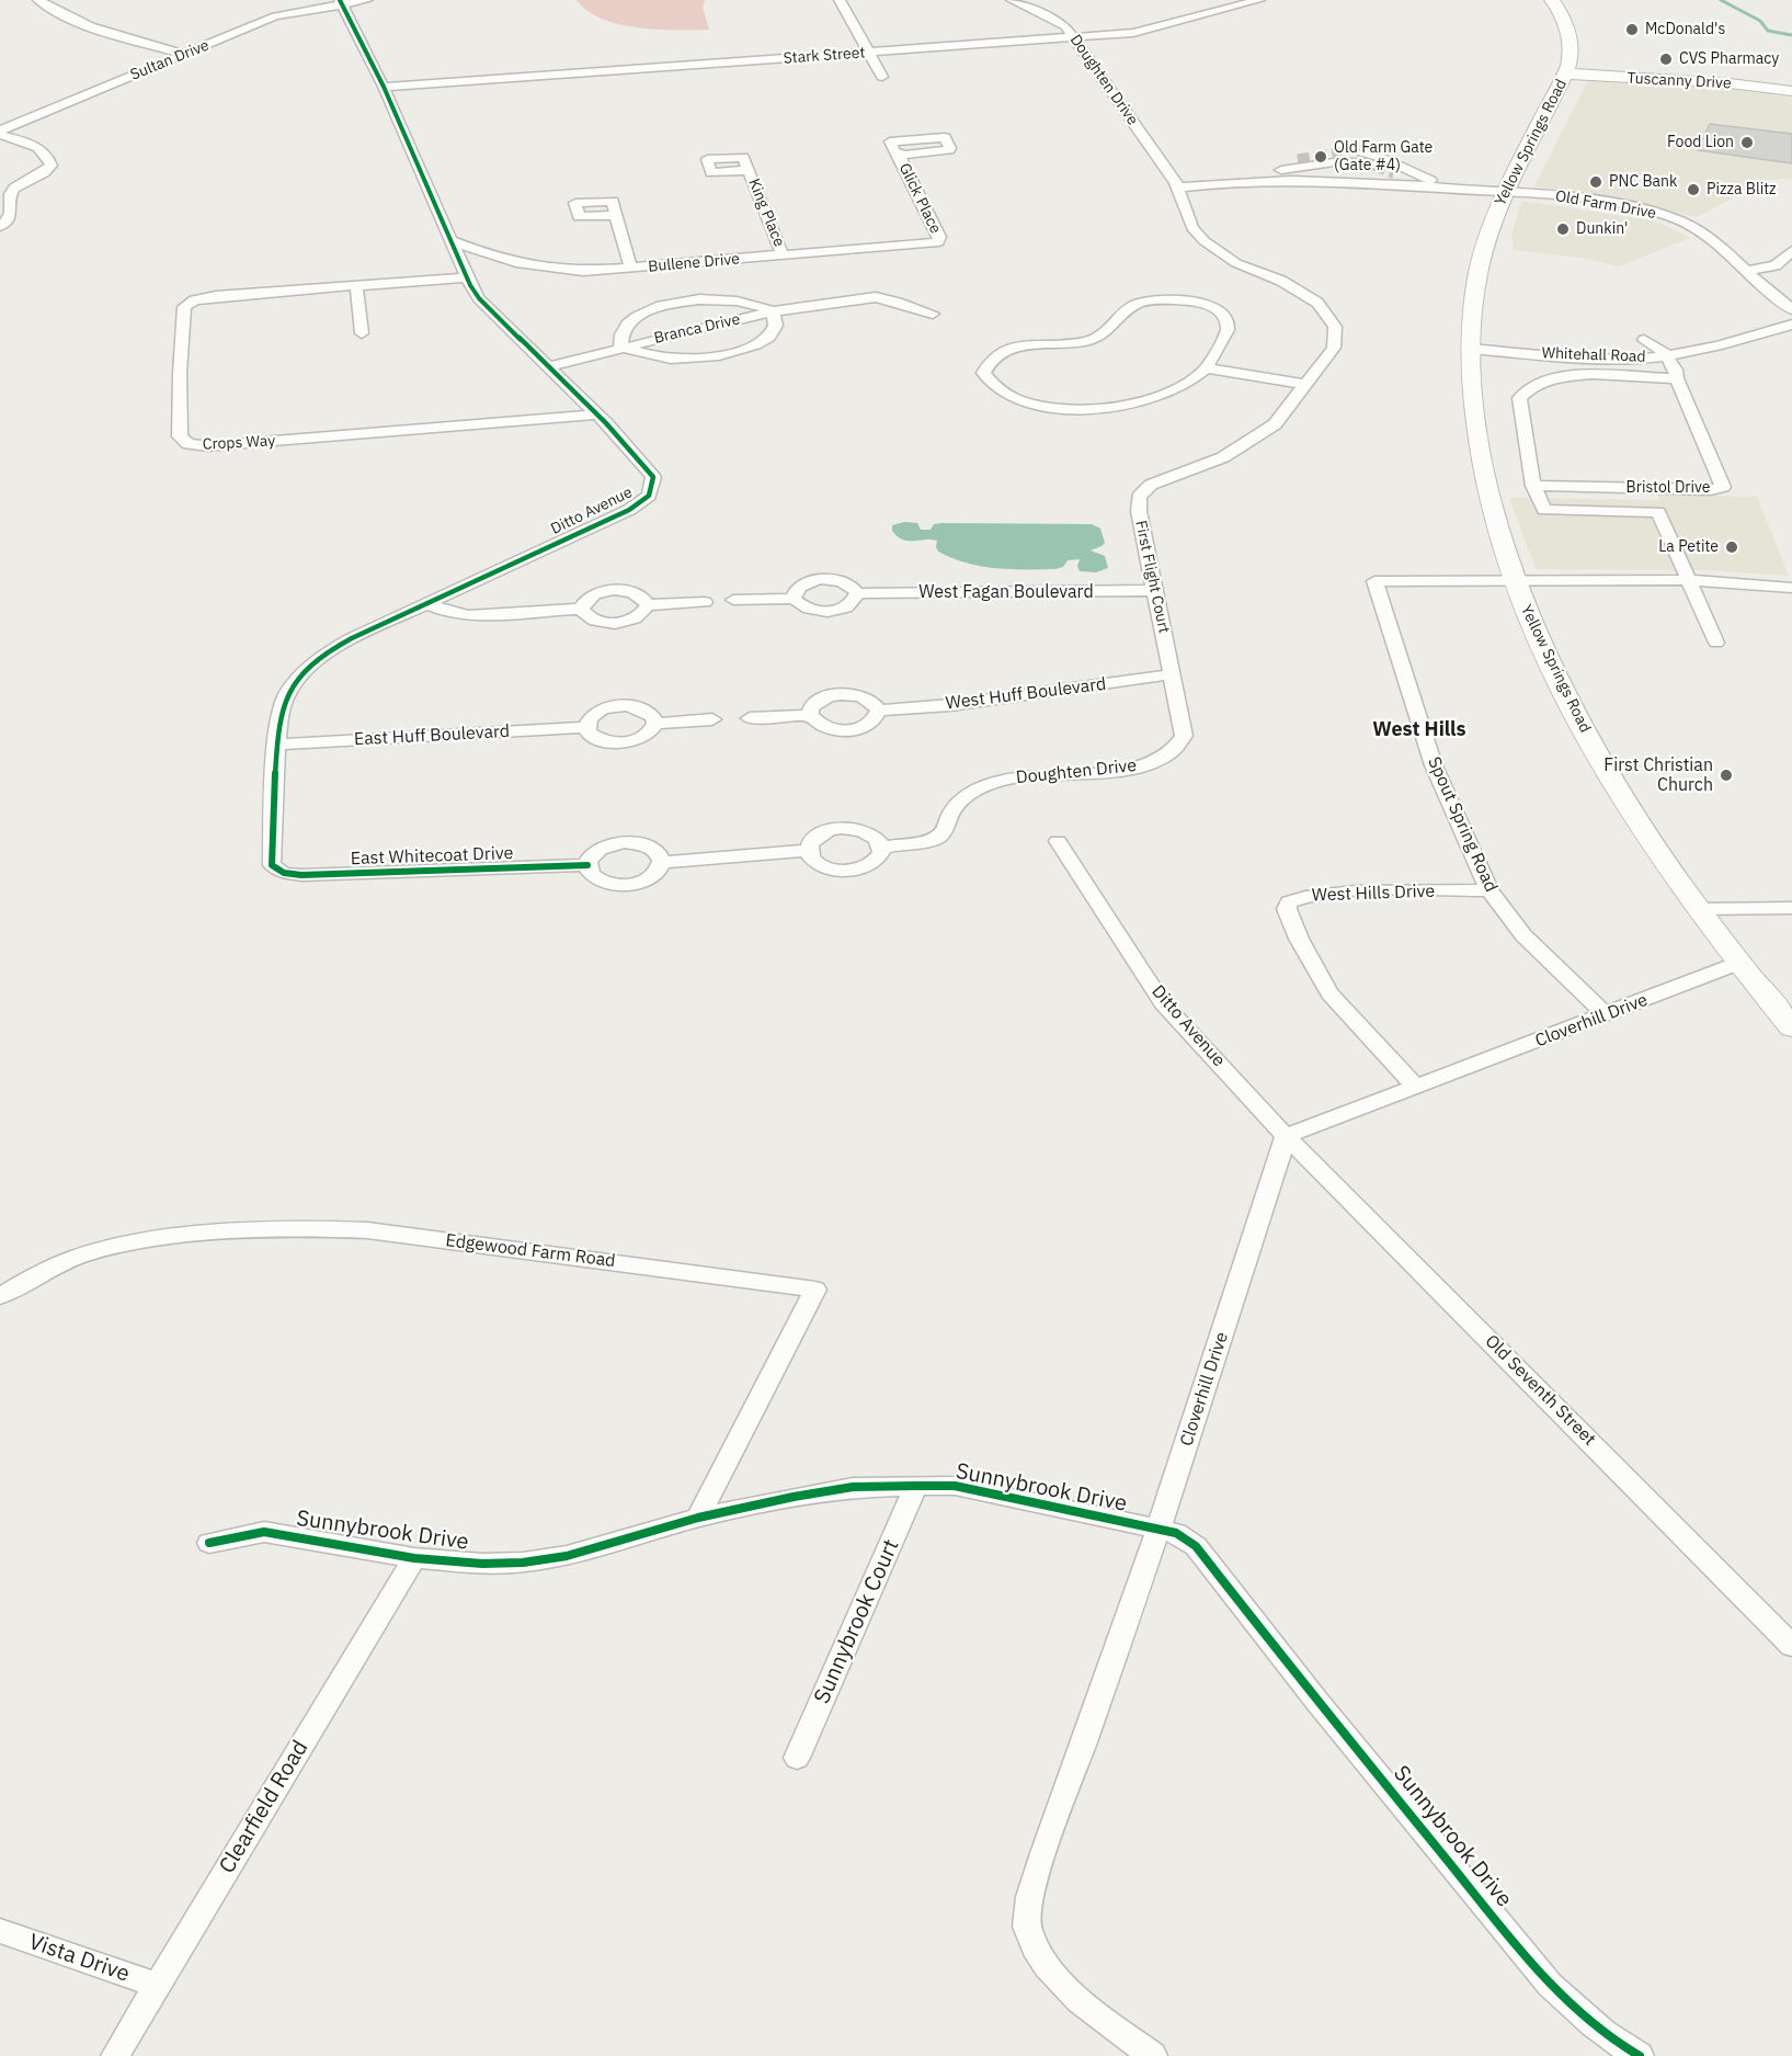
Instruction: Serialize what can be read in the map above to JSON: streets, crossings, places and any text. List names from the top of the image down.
{
  "streets": {
    "main road": ["Tuscanny Drive", "Yellow Springs Road"],
    "street": [
      "Stark Street",
      "Sultan Drive",
      "Doughten Drive",
      "Glick Place",
      "Old Farm Drive",
      "King Place",
      "Bullene Drive",
      "Branca Drive",
      "Whitehall Road",
      "Crops Way",
      "Bristol Drive",
      "Ditto Avenue",
      "First Flight Court",
      "West Fagan Boulevard",
      "West Huff Boulevard",
      "East Huff Boulevard",
      "Spout Spring Road",
      "East Whitecoat Drive",
      "West Hills Drive",
      "Cloverhill Drive",
      "Edgewood Farm Road",
      "Old Seventh Street",
      "Sunnybrook Drive",
      "Sunnybrook Court",
      "Clearfield Road",
      "Vista Drive"
    ]
  },
  "crossings": [
    ["Stark Street", "Doughten Drive"],
    ["Stark Street", "Ditto Avenue"],
    ["Sultan Drive", "Ditto Avenue"],
    ["Doughten Drive", "First Flight Court"],
    ["Tuscanny Drive", "Yellow Springs Road"],
    ["Yellow Springs Road", "Old Farm Drive"],
    ["Yellow Springs Road", "Whitehall Road"],
    ["Yellow Springs Road", "Spout Spring Road"],
    ["Yellow Springs Road", "Cloverhill Drive"],
    ["Glick Place", "Bullene Drive"],
    ["King Place", "Bullene Drive"],
    ["Bullene Drive", "Crops Way"],
    ["Bullene Drive", "Ditto Avenue"],
    ["Branca Drive", "Ditto Avenue"],
    ["Whitehall Road", "Bristol Drive"],
    ["Crops Way", "Ditto Avenue"],
    ["Ditto Avenue", "East Huff Boulevard"],
    ["Ditto Avenue", "East Whitecoat Drive"],
    ["Ditto Avenue", "Cloverhill Drive"],
    ["Ditto Avenue", "Old Seventh Street"],
    ["First Flight Court", "West Fagan Boulevard"],
    ["First Flight Court", "West Huff Boulevard"],
    ["Spout Spring Road", "West Hills Drive"],
    ["Spout Spring Road", "Cloverhill Drive"],
    ["West Hills Drive", "Cloverhill Drive"],
    ["Cloverhill Drive", "Old Seventh Street"],
    ["Cloverhill Drive", "Sunnybrook Drive"],
    ["Edgewood Farm Road", "Sunnybrook Drive"],
    ["Sunnybrook Drive", "Sunnybrook Court"],
    ["Sunnybrook Drive", "Clearfield Road"],
    ["Clearfield Road", "Vista Drive"]
  ],
  "districts": ["West Hills"],
  "places": [
    "McDonald's",
    "CVS Pharmacy",
    "Food Lion",
    "Old Farm Gate (Gate #4)",
    "PNC Bank",
    "Pizza Blitz",
    "Dunkin'",
    "La Petite",
    "First Christian Church"
  ]
}
